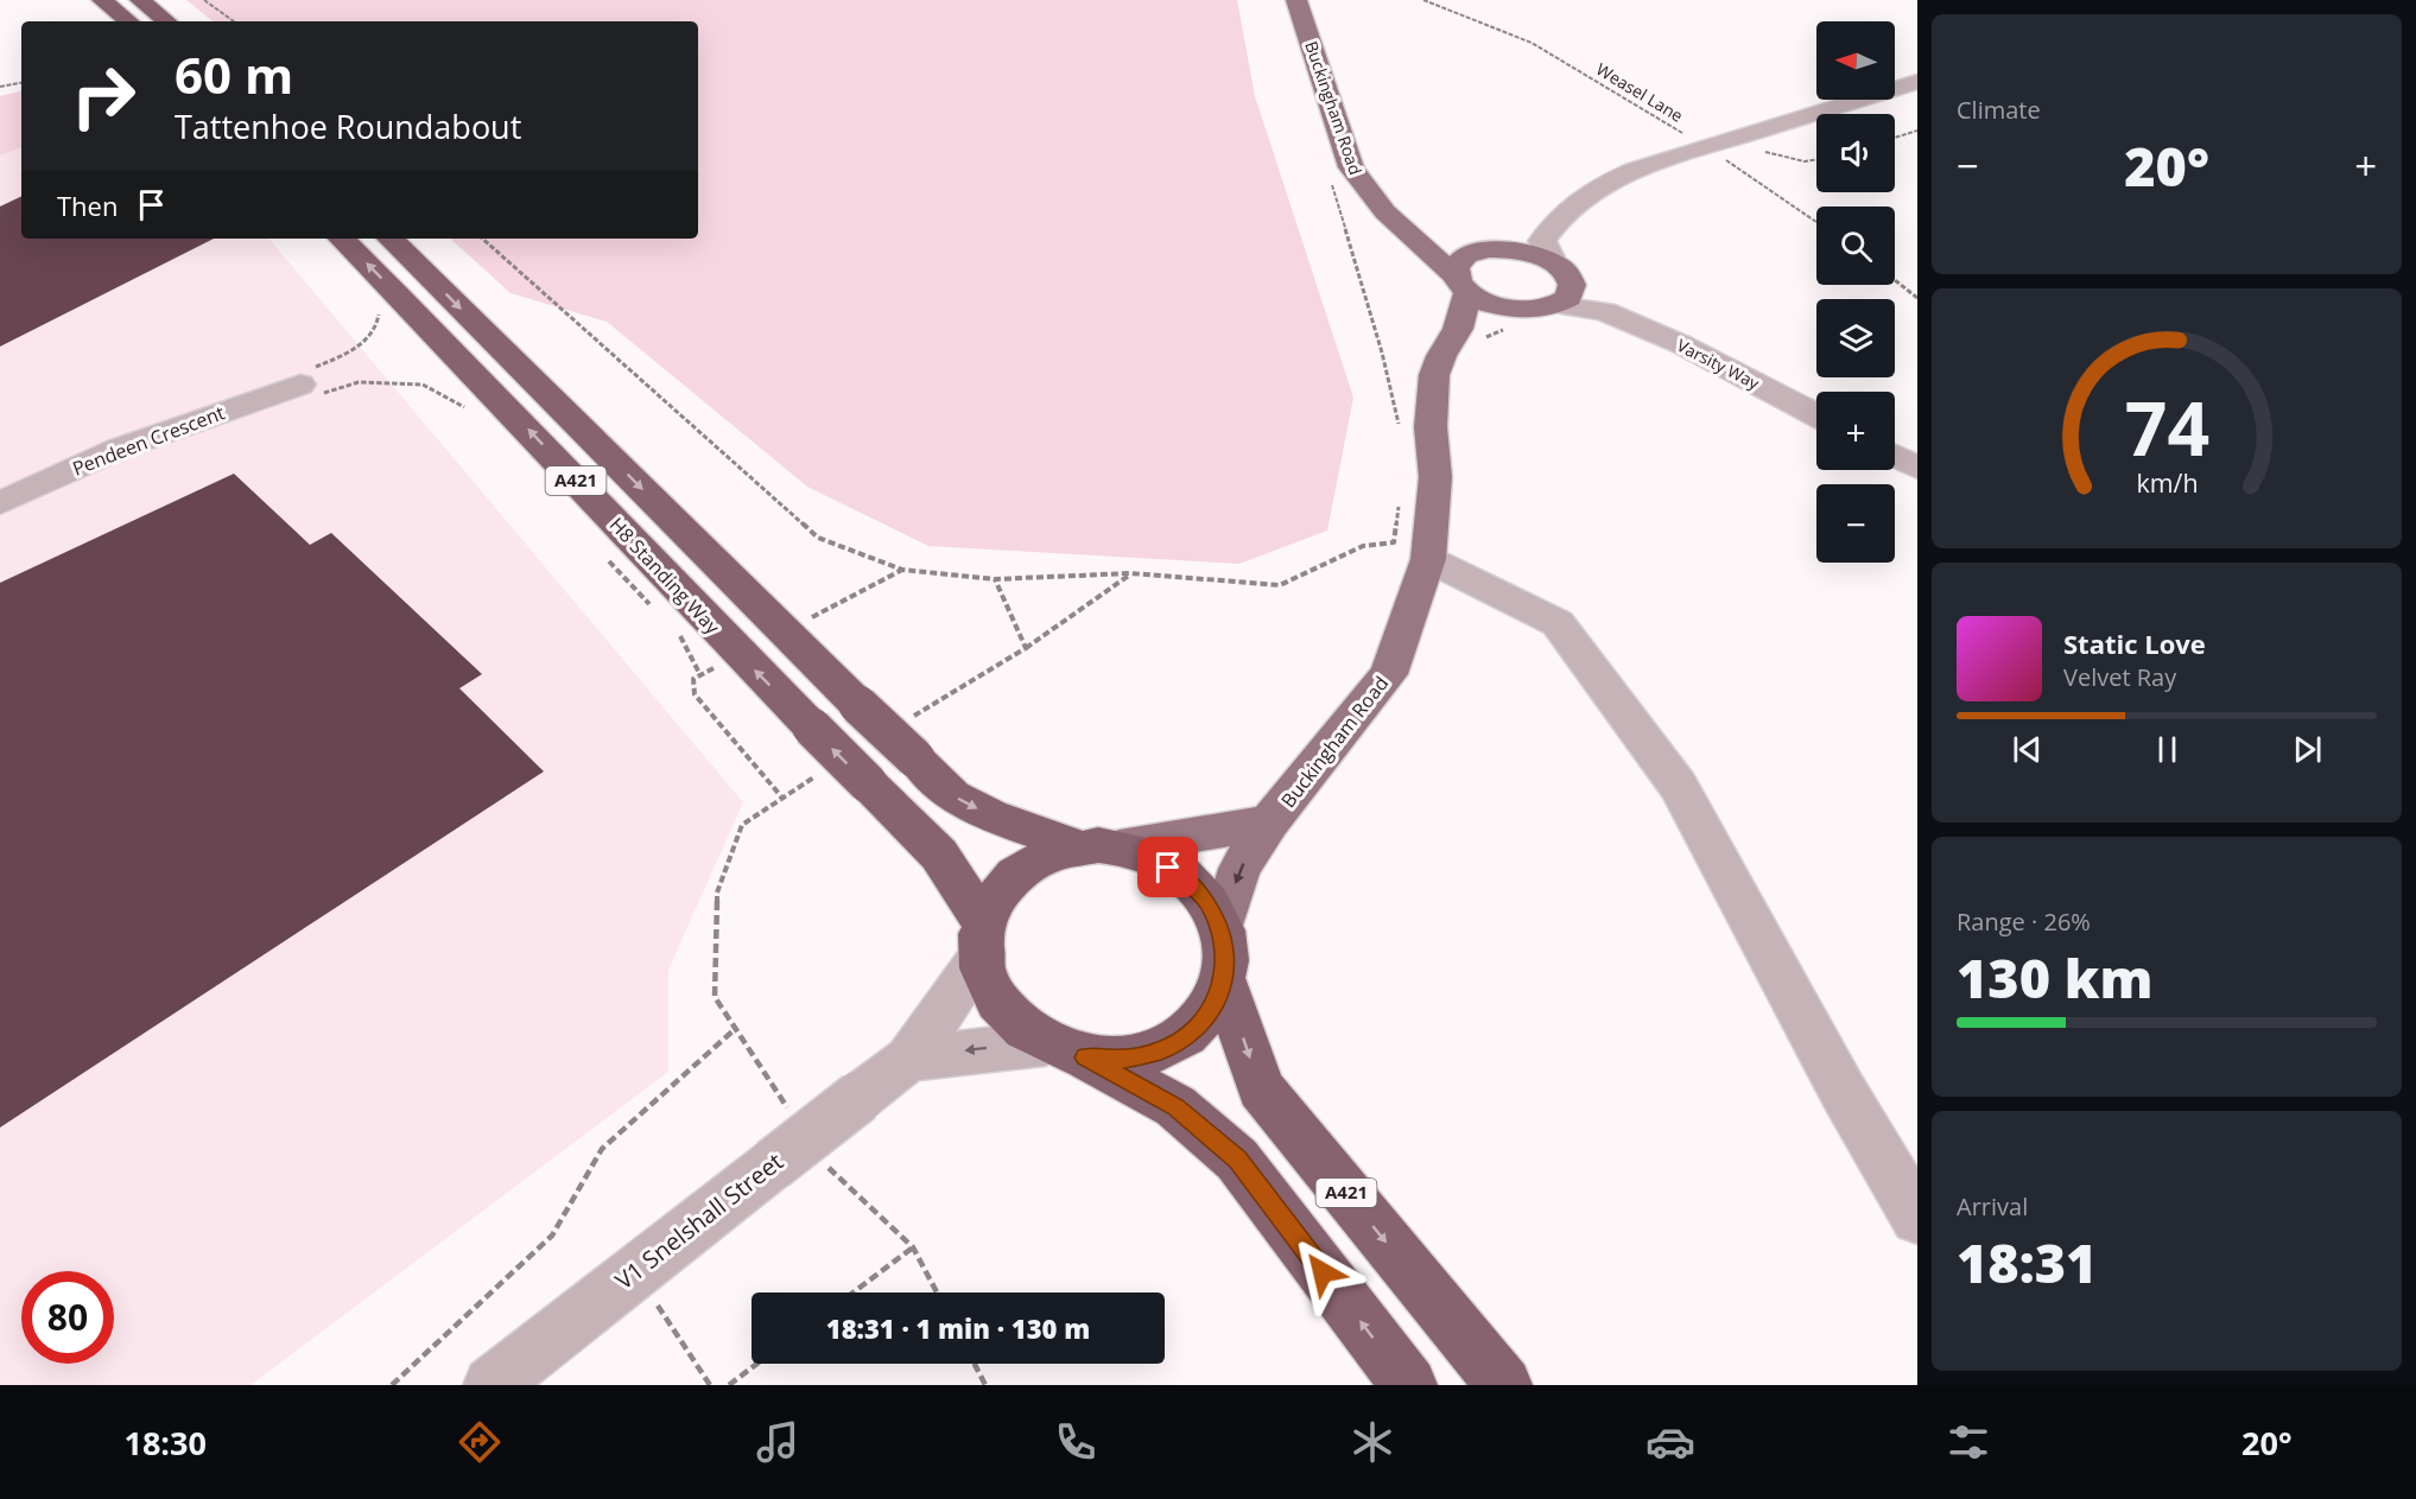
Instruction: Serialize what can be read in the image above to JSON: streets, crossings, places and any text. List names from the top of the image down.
{
  "streets": {
    "highway": ["A421", "H8 Standing Way"],
    "main road": ["Buckingham Road"],
    "street": ["Varsity Way", "Pendeen Crescent", "V1 Snelshall Street"],
    "path": ["Weasel Lane"]
  },
  "crossings": [
    ["Buckingham Road", "A421"],
    ["Buckingham Road", "H8 Standing Way"],
    ["Buckingham Road", "V1 Snelshall Street"],
    ["A421", "H8 Standing Way"],
    ["A421", "V1 Snelshall Street"],
    ["H8 Standing Way", "V1 Snelshall Street"]
  ],
  "north": "left",
  "page": {
    "tile": [
      "Climate",
      ["Range · 26%", "130 km"],
      ["Arrival", "18:31"]
    ],
    "map_buttons": ["+", "−"],
    "turn": ["60 m", "Tattenhoe Roundabout"],
    "heat": ["−", "20°", "+"],
    "then": "Then",
    "song": ["Static Love", "Velvet Ray"],
    "limit": "80",
    "trip": "18:31 · 1 min · 130 m",
    "tabs": ["18:30", "20°"],
    "gauge": ["74", "km/h"]
  }
}
